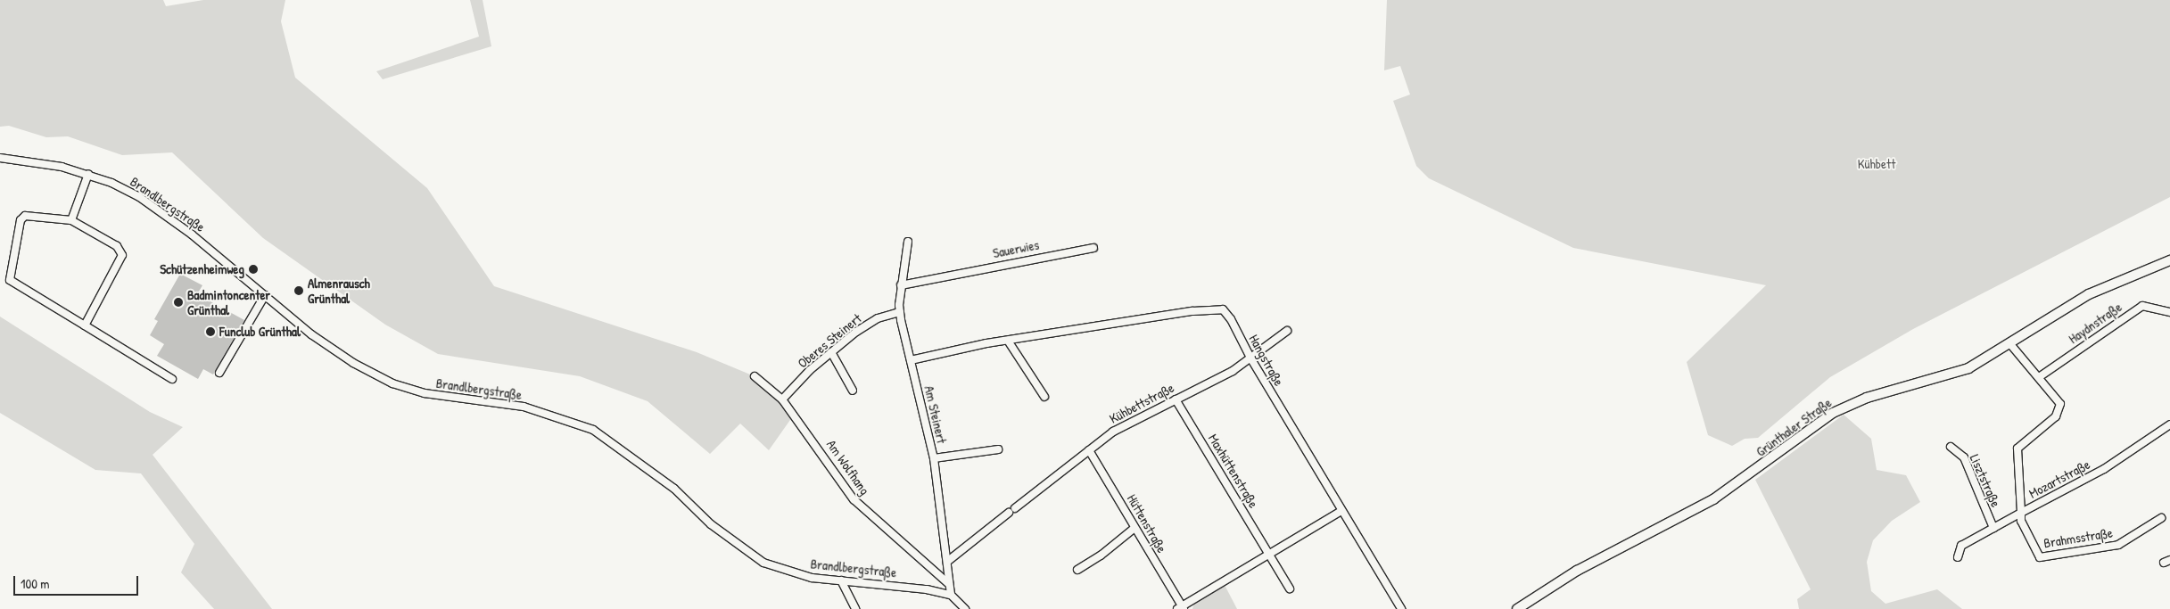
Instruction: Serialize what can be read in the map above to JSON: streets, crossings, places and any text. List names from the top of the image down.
{
  "streets": {
    "street": [
      "Brandlbergstraße",
      "Sauerwies",
      "Haydnstraße",
      "Oberes Steinert",
      "Hangstraße",
      "Kühbettstraße",
      "Am Steinert",
      "Grünthaler Straße",
      "Am Wolfhang",
      "Maxhüttenstraße",
      "Mozartstraße",
      "Lisztstraße",
      "Hüttenstraße",
      "Brahmsstraße"
    ]
  },
  "crossings": [
    ["Brandlbergstraße", "Am Steinert"],
    ["Sauerwies", "Am Steinert"],
    ["Haydnstraße", "Mozartstraße"],
    ["Oberes Steinert", "Am Steinert"],
    ["Oberes Steinert", "Am Wolfhang"],
    ["Hangstraße", "Kühbettstraße"],
    ["Hangstraße", "Am Steinert"],
    ["Kühbettstraße", "Maxhüttenstraße"],
    ["Kühbettstraße", "Hüttenstraße"],
    ["Am Steinert", "Am Wolfhang"],
    ["Grünthaler Straße", "Mozartstraße"],
    ["Mozartstraße", "Lisztstraße"],
    ["Mozartstraße", "Brahmsstraße"],
    ["Lisztstraße", "Brahmsstraße"]
  ],
  "parks": ["Kühbett"],
  "places": [
    "Schützenheimweg",
    "Almenrausch Grünthal",
    "Badmintoncenter Grünthal",
    "Funclub Grünthal"
  ],
  "scale_bar": "100 m"
}
